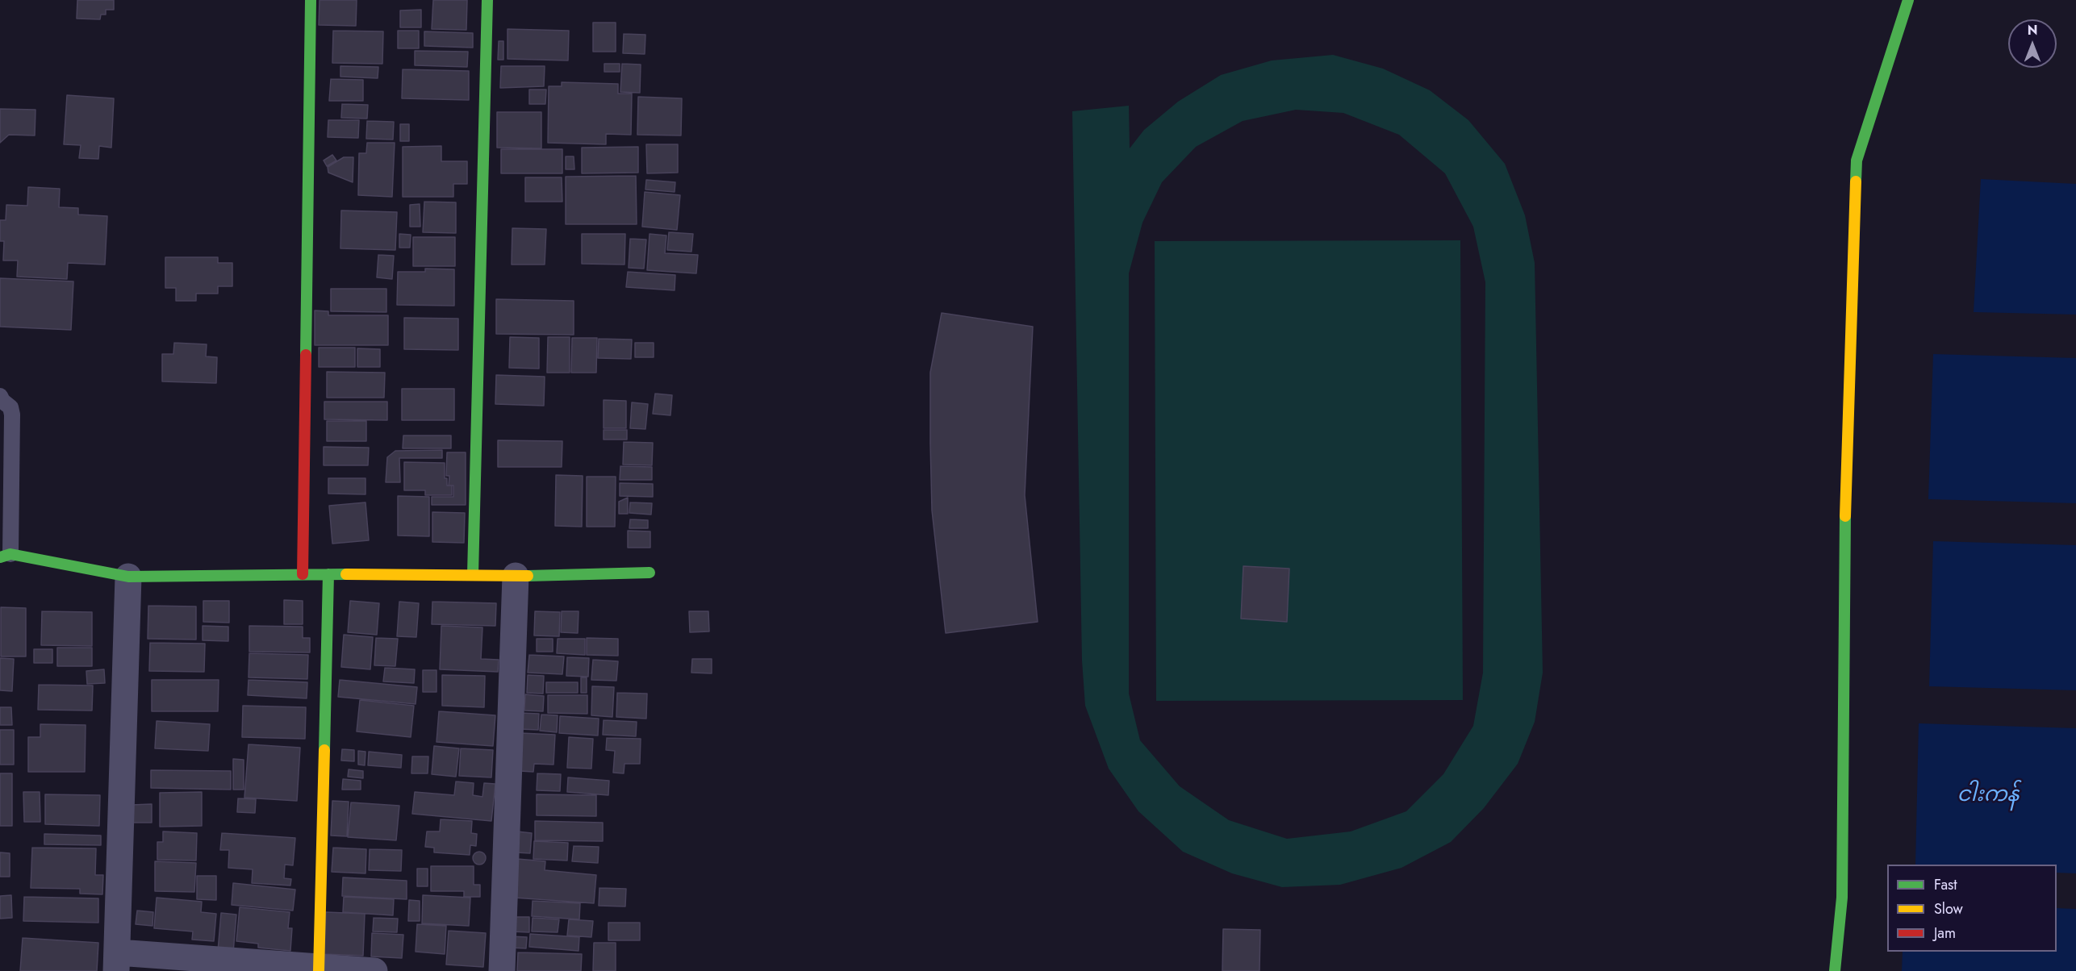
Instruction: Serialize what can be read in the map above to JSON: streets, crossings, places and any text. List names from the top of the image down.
{
  "water": ["ငါးကန်"],
  "legend": ["Fast", "Slow", "Jam"],
  "north": "top"
}
